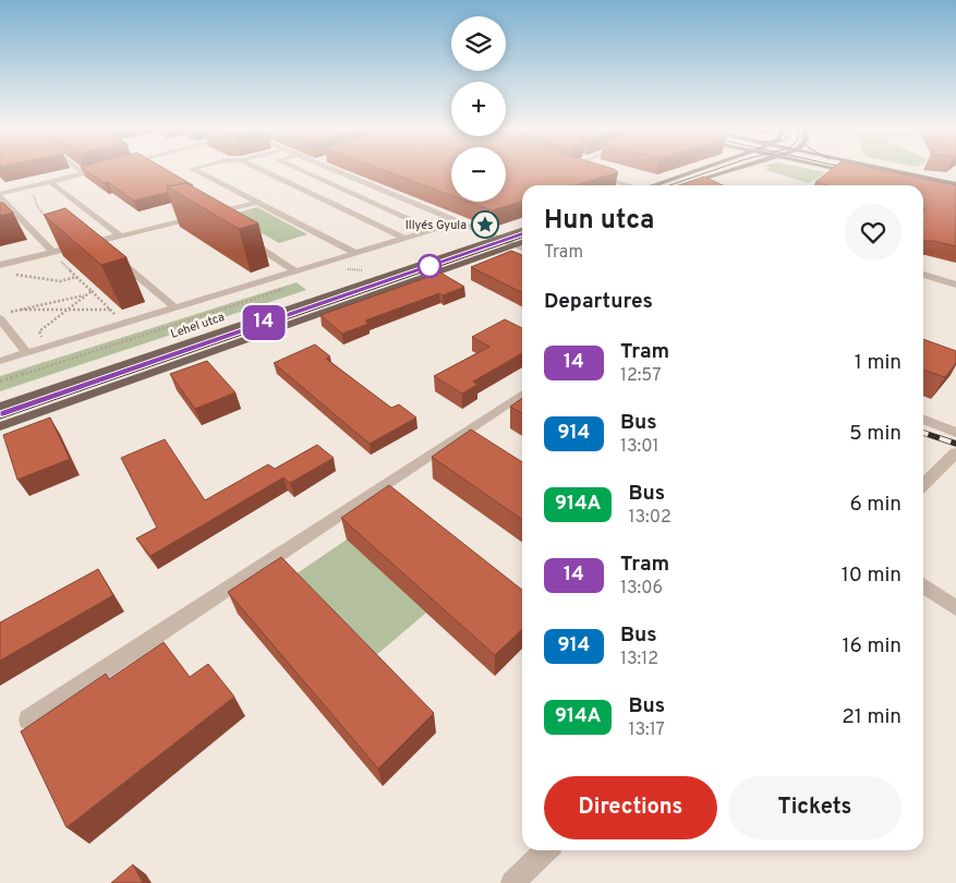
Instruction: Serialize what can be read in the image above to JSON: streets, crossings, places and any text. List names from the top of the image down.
{
  "streets": {
    "main road": ["Lehel utca"]
  },
  "places": {
    "place": ["Illyés Gyula"]
  },
  "lines": ["tram line 14"],
  "page": {
    "on_map": "14",
    "map_buttons": ["+", "−"],
    "heading": [
      ["Hun utca", "Tram"],
      "Departures"
    ],
    "list": [
      {
        "mark": "14",
        "name": "Tram",
        "note": "12:57",
        "value": "1 min"
      },
      {
        "mark": "914",
        "name": "Bus",
        "note": "13:01",
        "value": "5 min"
      },
      {
        "mark": "914A",
        "name": "Bus",
        "note": "13:02",
        "value": "6 min"
      },
      {
        "mark": "14",
        "name": "Tram",
        "note": "13:06",
        "value": "10 min"
      },
      {
        "mark": "914",
        "name": "Bus",
        "note": "13:12",
        "value": "16 min"
      },
      {
        "mark": "914A",
        "name": "Bus",
        "note": "13:17",
        "value": "21 min"
      }
    ],
    "buttons": ["Directions", "Tickets"]
  }
}
